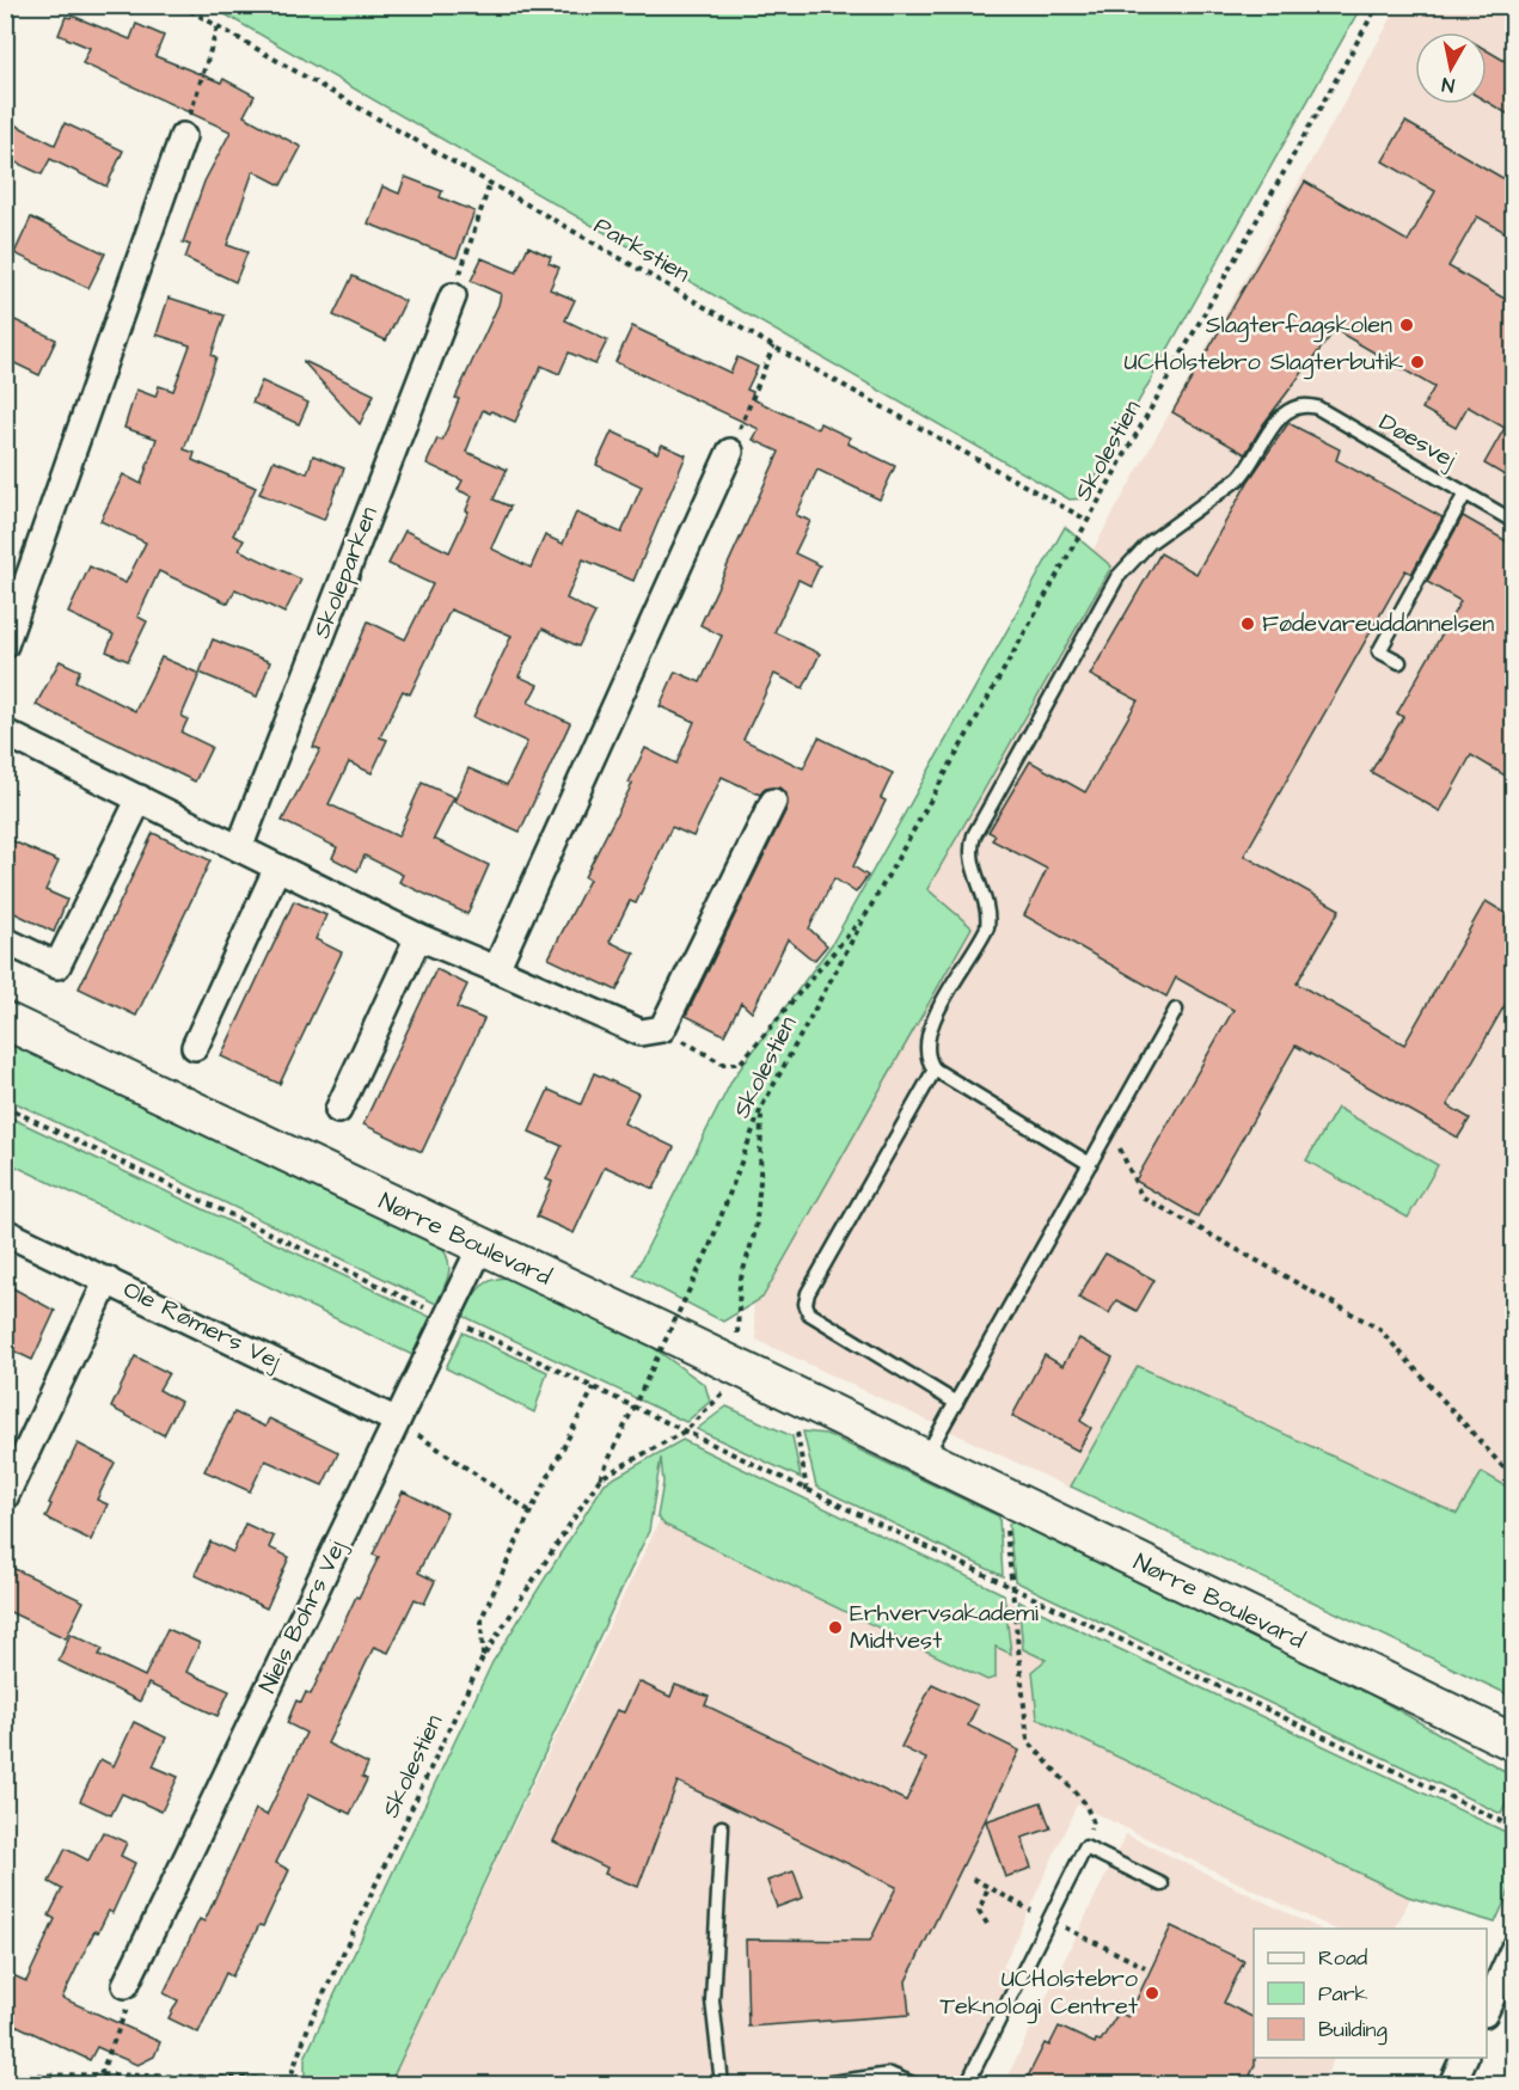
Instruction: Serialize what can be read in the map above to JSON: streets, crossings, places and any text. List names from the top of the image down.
{
  "streets": {
    "street": [
      "Skoleparken",
      "Nørre Boulevard",
      "Ole Rømers Vej",
      "Niels Bohrs Vej"
    ],
    "lane": ["Døesvej"],
    "path": ["Parkstien", "Skolestien"]
  },
  "crossings": [
    ["Parkstien", "Skolestien"],
    ["Nørre Boulevard", "Niels Bohrs Vej"],
    ["Ole Rømers Vej", "Niels Bohrs Vej"]
  ],
  "places": [
    "Slagterfagskolen",
    "UCHolstebro Slagterbutik",
    "Fødevareuddannelsen",
    "Erhvervsakademi Midtvest",
    "UCHolstebro Teknologi Centret"
  ],
  "legend": ["Road", "Park", "Building"],
  "north": "bottom"
}
